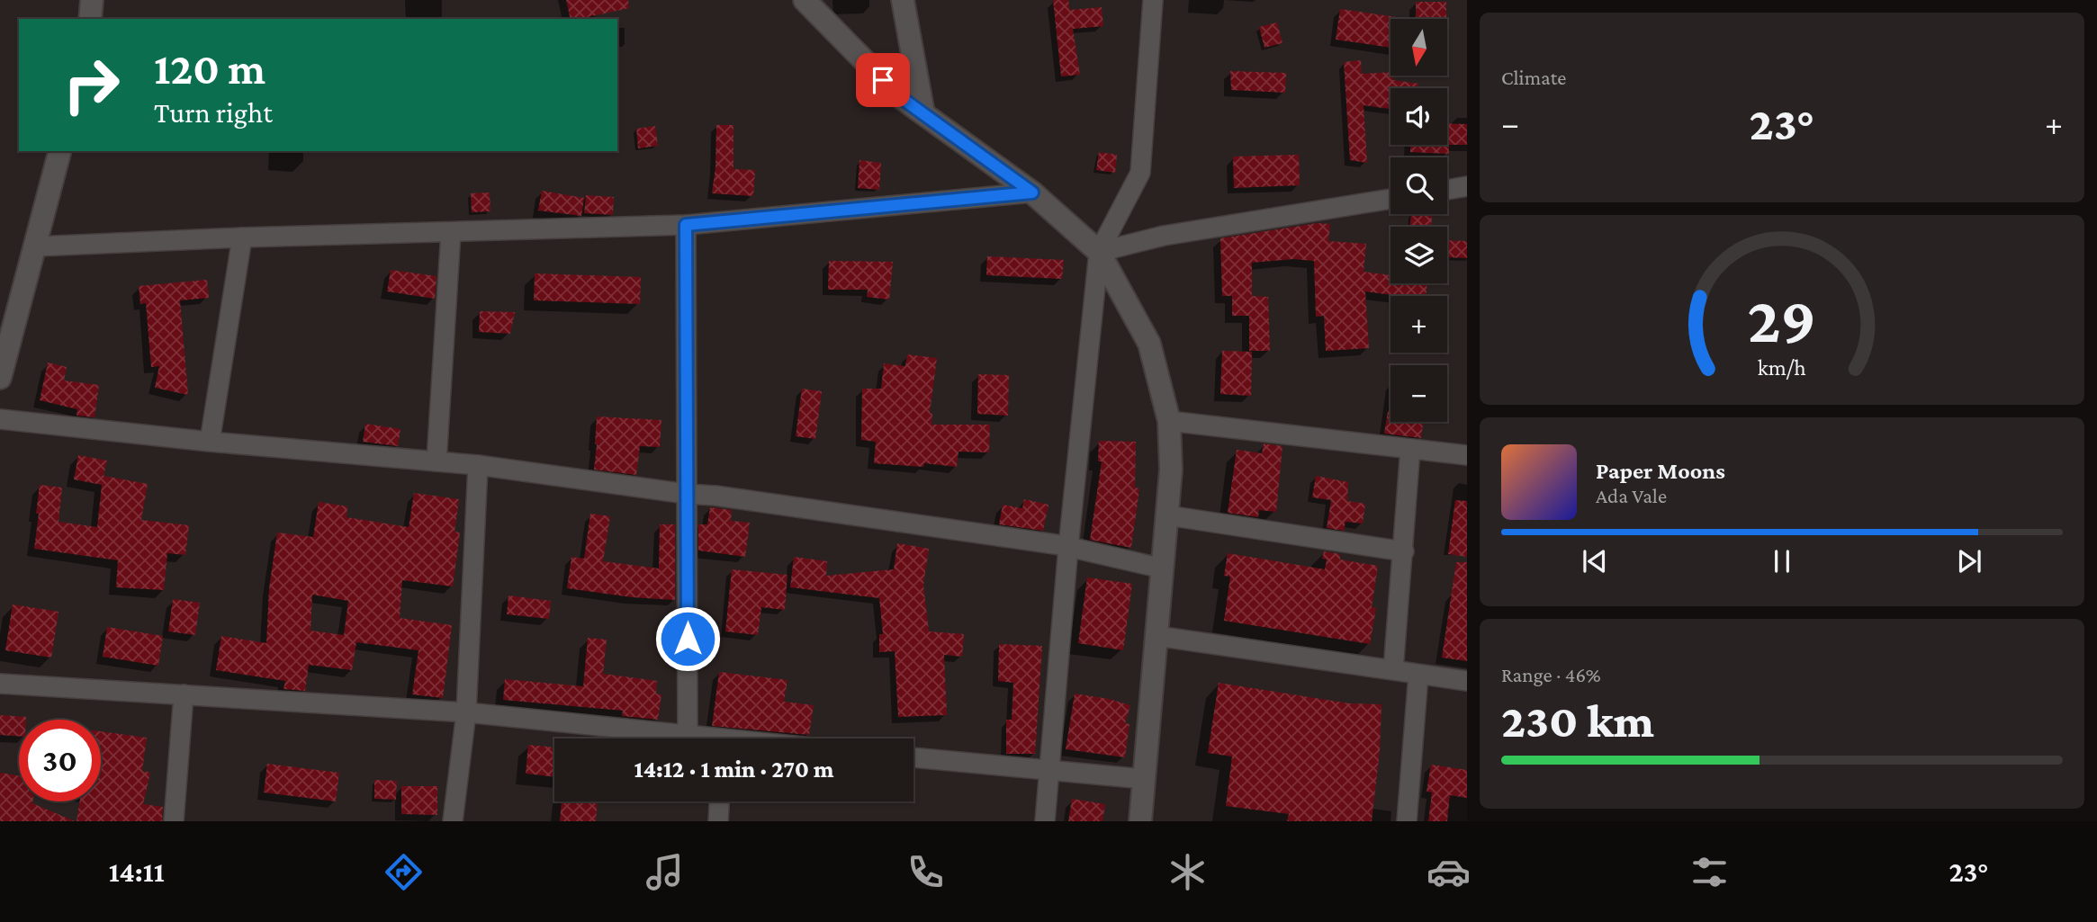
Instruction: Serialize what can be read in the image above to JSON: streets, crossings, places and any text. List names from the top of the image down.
{
  "north": "bottom",
  "page": {
    "tile": [
      "Climate",
      ["Range · 46%", "230 km"]
    ],
    "map_buttons": ["+", "−"],
    "turn": ["120 m", "Turn right"],
    "heat": ["−", "23°", "+"],
    "song": ["Paper Moons", "Ada Vale"],
    "limit": "30",
    "trip": "14:12 · 1 min · 270 m",
    "tabs": ["14:11", "23°"],
    "gauge": ["29", "km/h"]
  }
}
